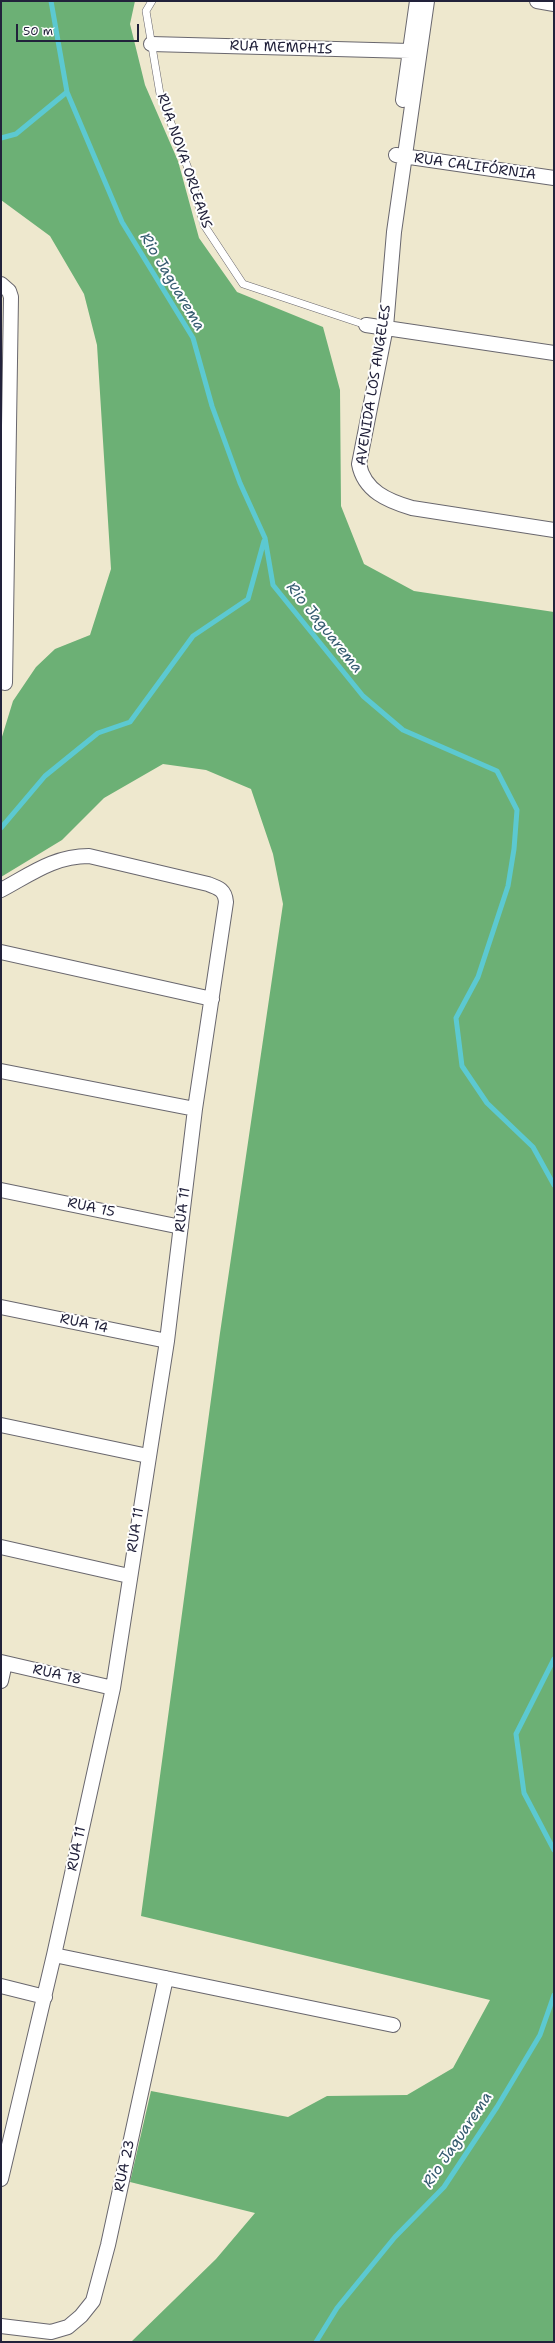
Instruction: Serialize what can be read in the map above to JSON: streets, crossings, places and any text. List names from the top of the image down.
{
  "streets": {
    "street": [
      "RUA MEMPHIS",
      "RUA NOVA ORLEANS",
      "RUA CALIFÓRNIA",
      "AVENIDA LOS ANGELES",
      "RUA 15",
      "RUA 11",
      "RUA 14",
      "RUA 18",
      "RUA 23"
    ]
  },
  "crossings": [
    ["RUA MEMPHIS", "RUA NOVA ORLEANS"],
    ["RUA MEMPHIS", "AVENIDA LOS ANGELES"],
    ["RUA NOVA ORLEANS", "AVENIDA LOS ANGELES"],
    ["RUA CALIFÓRNIA", "AVENIDA LOS ANGELES"],
    ["RUA 15", "RUA 11"],
    ["RUA 11", "RUA 14"],
    ["RUA 11", "RUA 18"]
  ],
  "water": ["Rio Jaguarema"],
  "scale_bar": "50 m"
}
